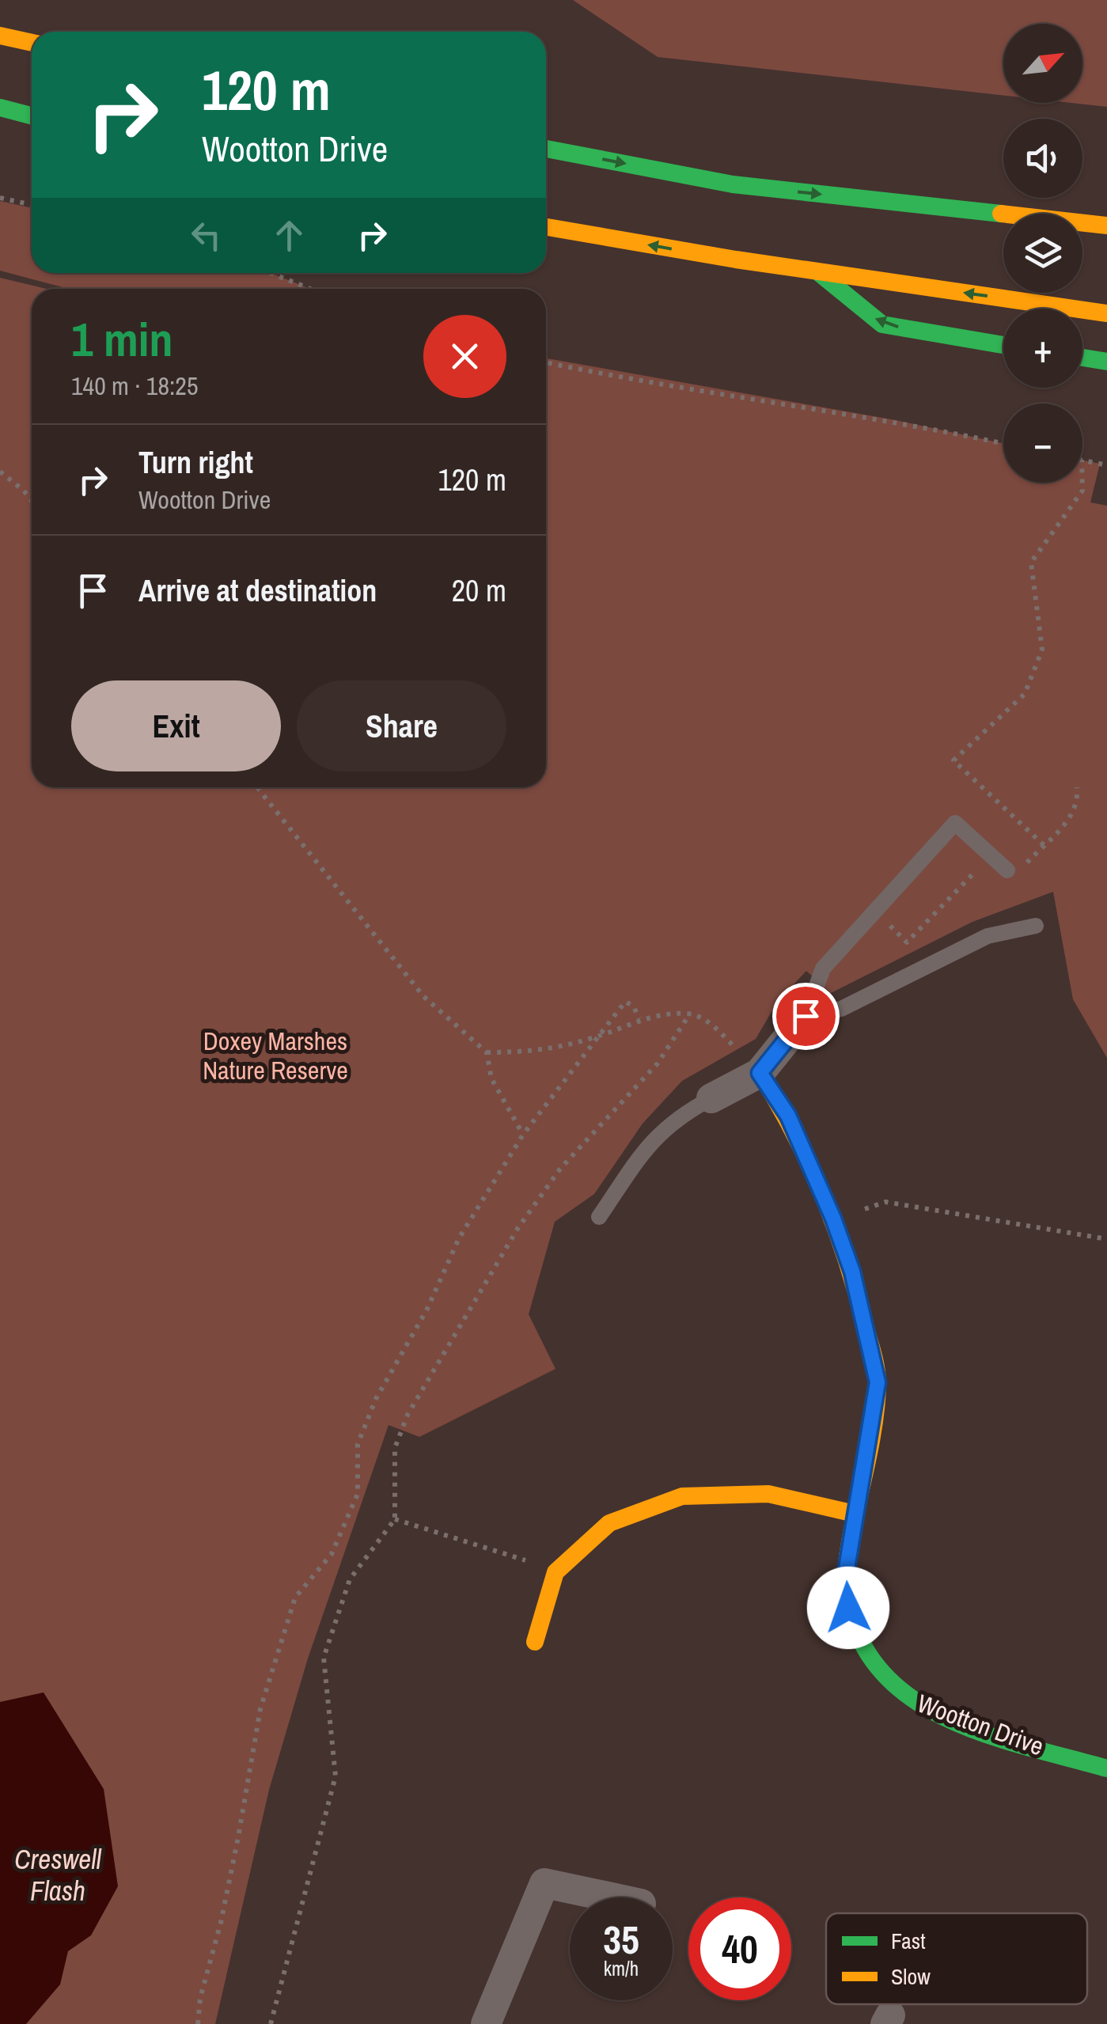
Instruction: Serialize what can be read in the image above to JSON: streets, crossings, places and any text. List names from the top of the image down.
{
  "streets": {
    "main road": ["Wootton Drive"]
  },
  "water": ["Creswell Flash"],
  "parks": ["Doxey Marshes Nature Reserve"],
  "legend": ["Fast", "Slow"],
  "north": "top right",
  "page": {
    "map_buttons": ["+", "−"],
    "turn": ["120 m", "Wootton Drive"],
    "heading": ["1 min", "140 m · 18:25"],
    "list": [
      {
        "name": "Turn right",
        "note": "Wootton Drive",
        "value": "120 m"
      },
      {
        "name": "Arrive at destination",
        "value": "20 m"
      }
    ],
    "buttons": ["Exit", "Share"],
    "speed": "35 km/h",
    "limit": "40"
  }
}
